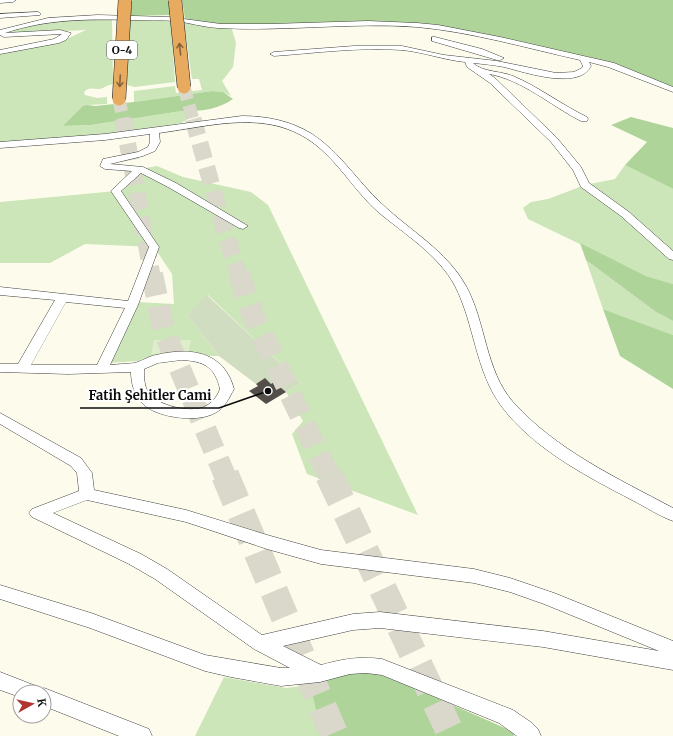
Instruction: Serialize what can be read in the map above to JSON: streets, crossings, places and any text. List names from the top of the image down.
{
  "streets": {
    "highway": ["O-4"]
  },
  "places": ["Fatih Şehitler Cami"],
  "north": "right"
}
